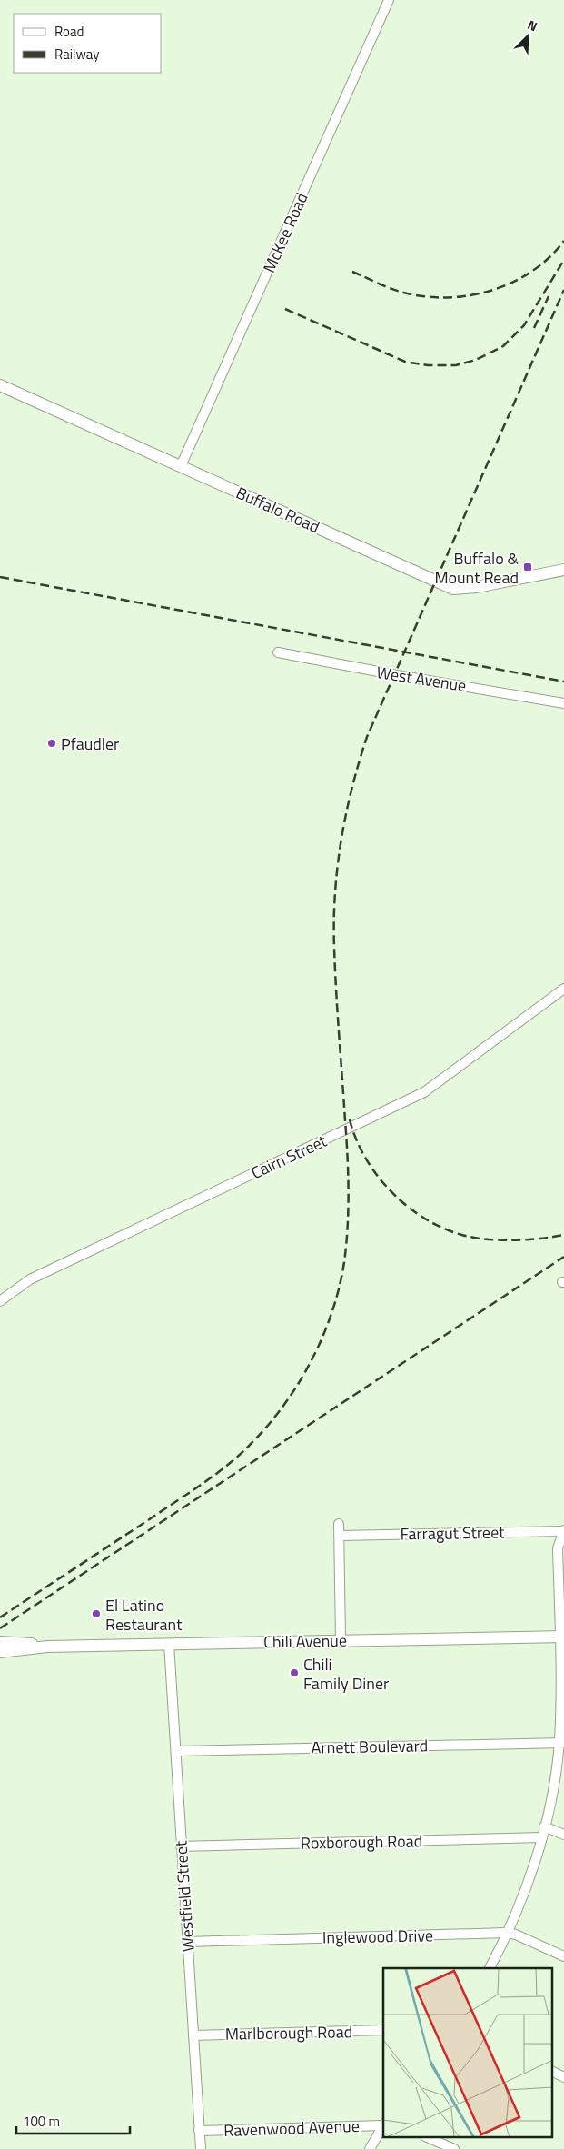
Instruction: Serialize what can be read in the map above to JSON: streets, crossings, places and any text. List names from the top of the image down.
{
  "streets": {
    "main road": ["Buffalo Road", "Chili Avenue"],
    "street": [
      "McKee Road",
      "West Avenue",
      "Cairn Street",
      "Farragut Street",
      "Arnett Boulevard",
      "Roxborough Road",
      "Westfield Street",
      "Inglewood Drive",
      "Marlborough Road",
      "Ravenwood Avenue"
    ]
  },
  "crossings": [
    ["McKee Road", "Buffalo Road"],
    ["Chili Avenue", "Westfield Street"],
    ["Arnett Boulevard", "Westfield Street"],
    ["Roxborough Road", "Westfield Street"],
    ["Westfield Street", "Inglewood Drive"],
    ["Westfield Street", "Marlborough Road"],
    ["Westfield Street", "Ravenwood Avenue"]
  ],
  "places": {
    "transit": ["Buffalo & Mount Read"],
    "other": ["Pfaudler", "El Latino Restaurant", "Chili Family Diner"]
  },
  "legend": ["Road", "Railway"],
  "scale_bar": "100 m",
  "north": "top right"
}
